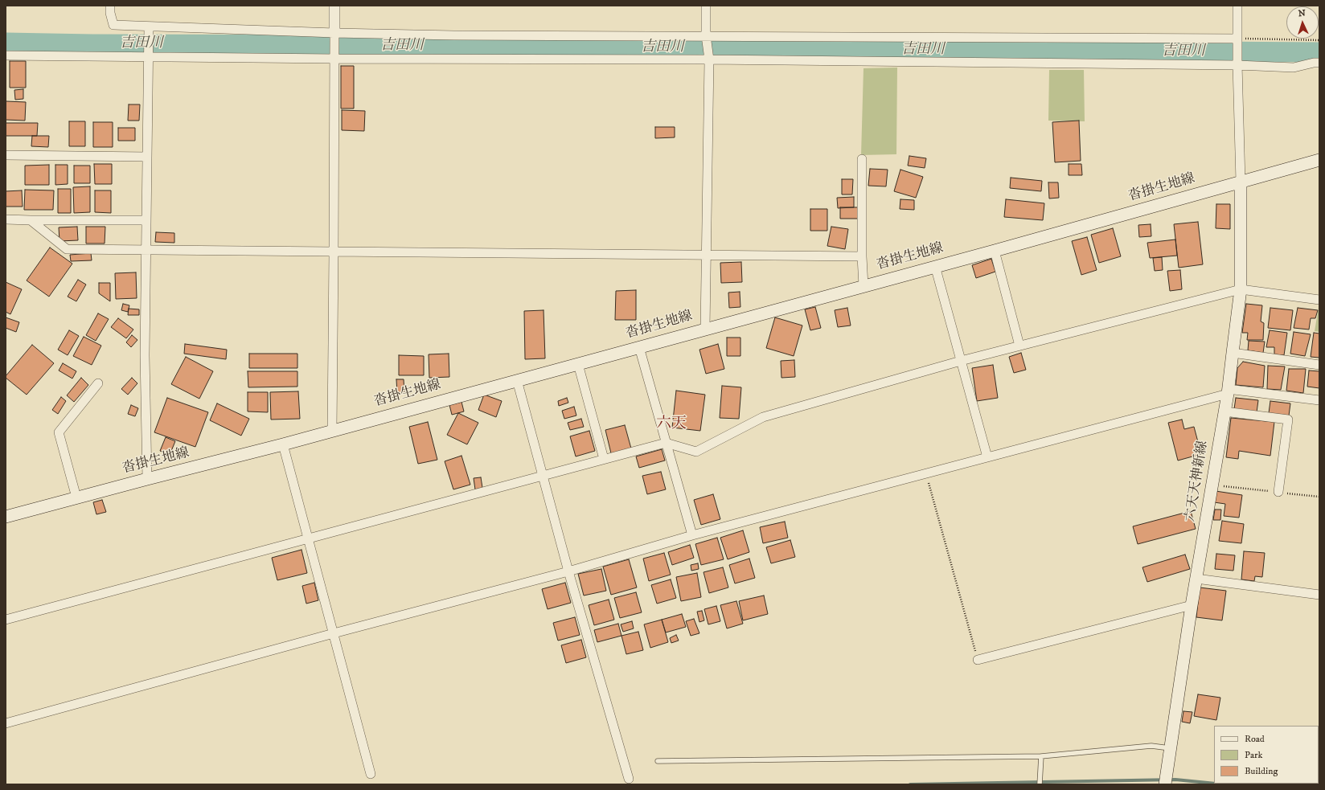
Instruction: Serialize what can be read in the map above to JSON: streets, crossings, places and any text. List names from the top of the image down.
{
  "streets": {
    "main road": ["沓掛生地線", "六天天神新線"]
  },
  "crossings": [
    ["沓掛生地線", "六天天神新線"]
  ],
  "districts": ["六天"],
  "water": ["吉田川"],
  "legend": ["Road", "Park", "Building"],
  "north": "top"
}
